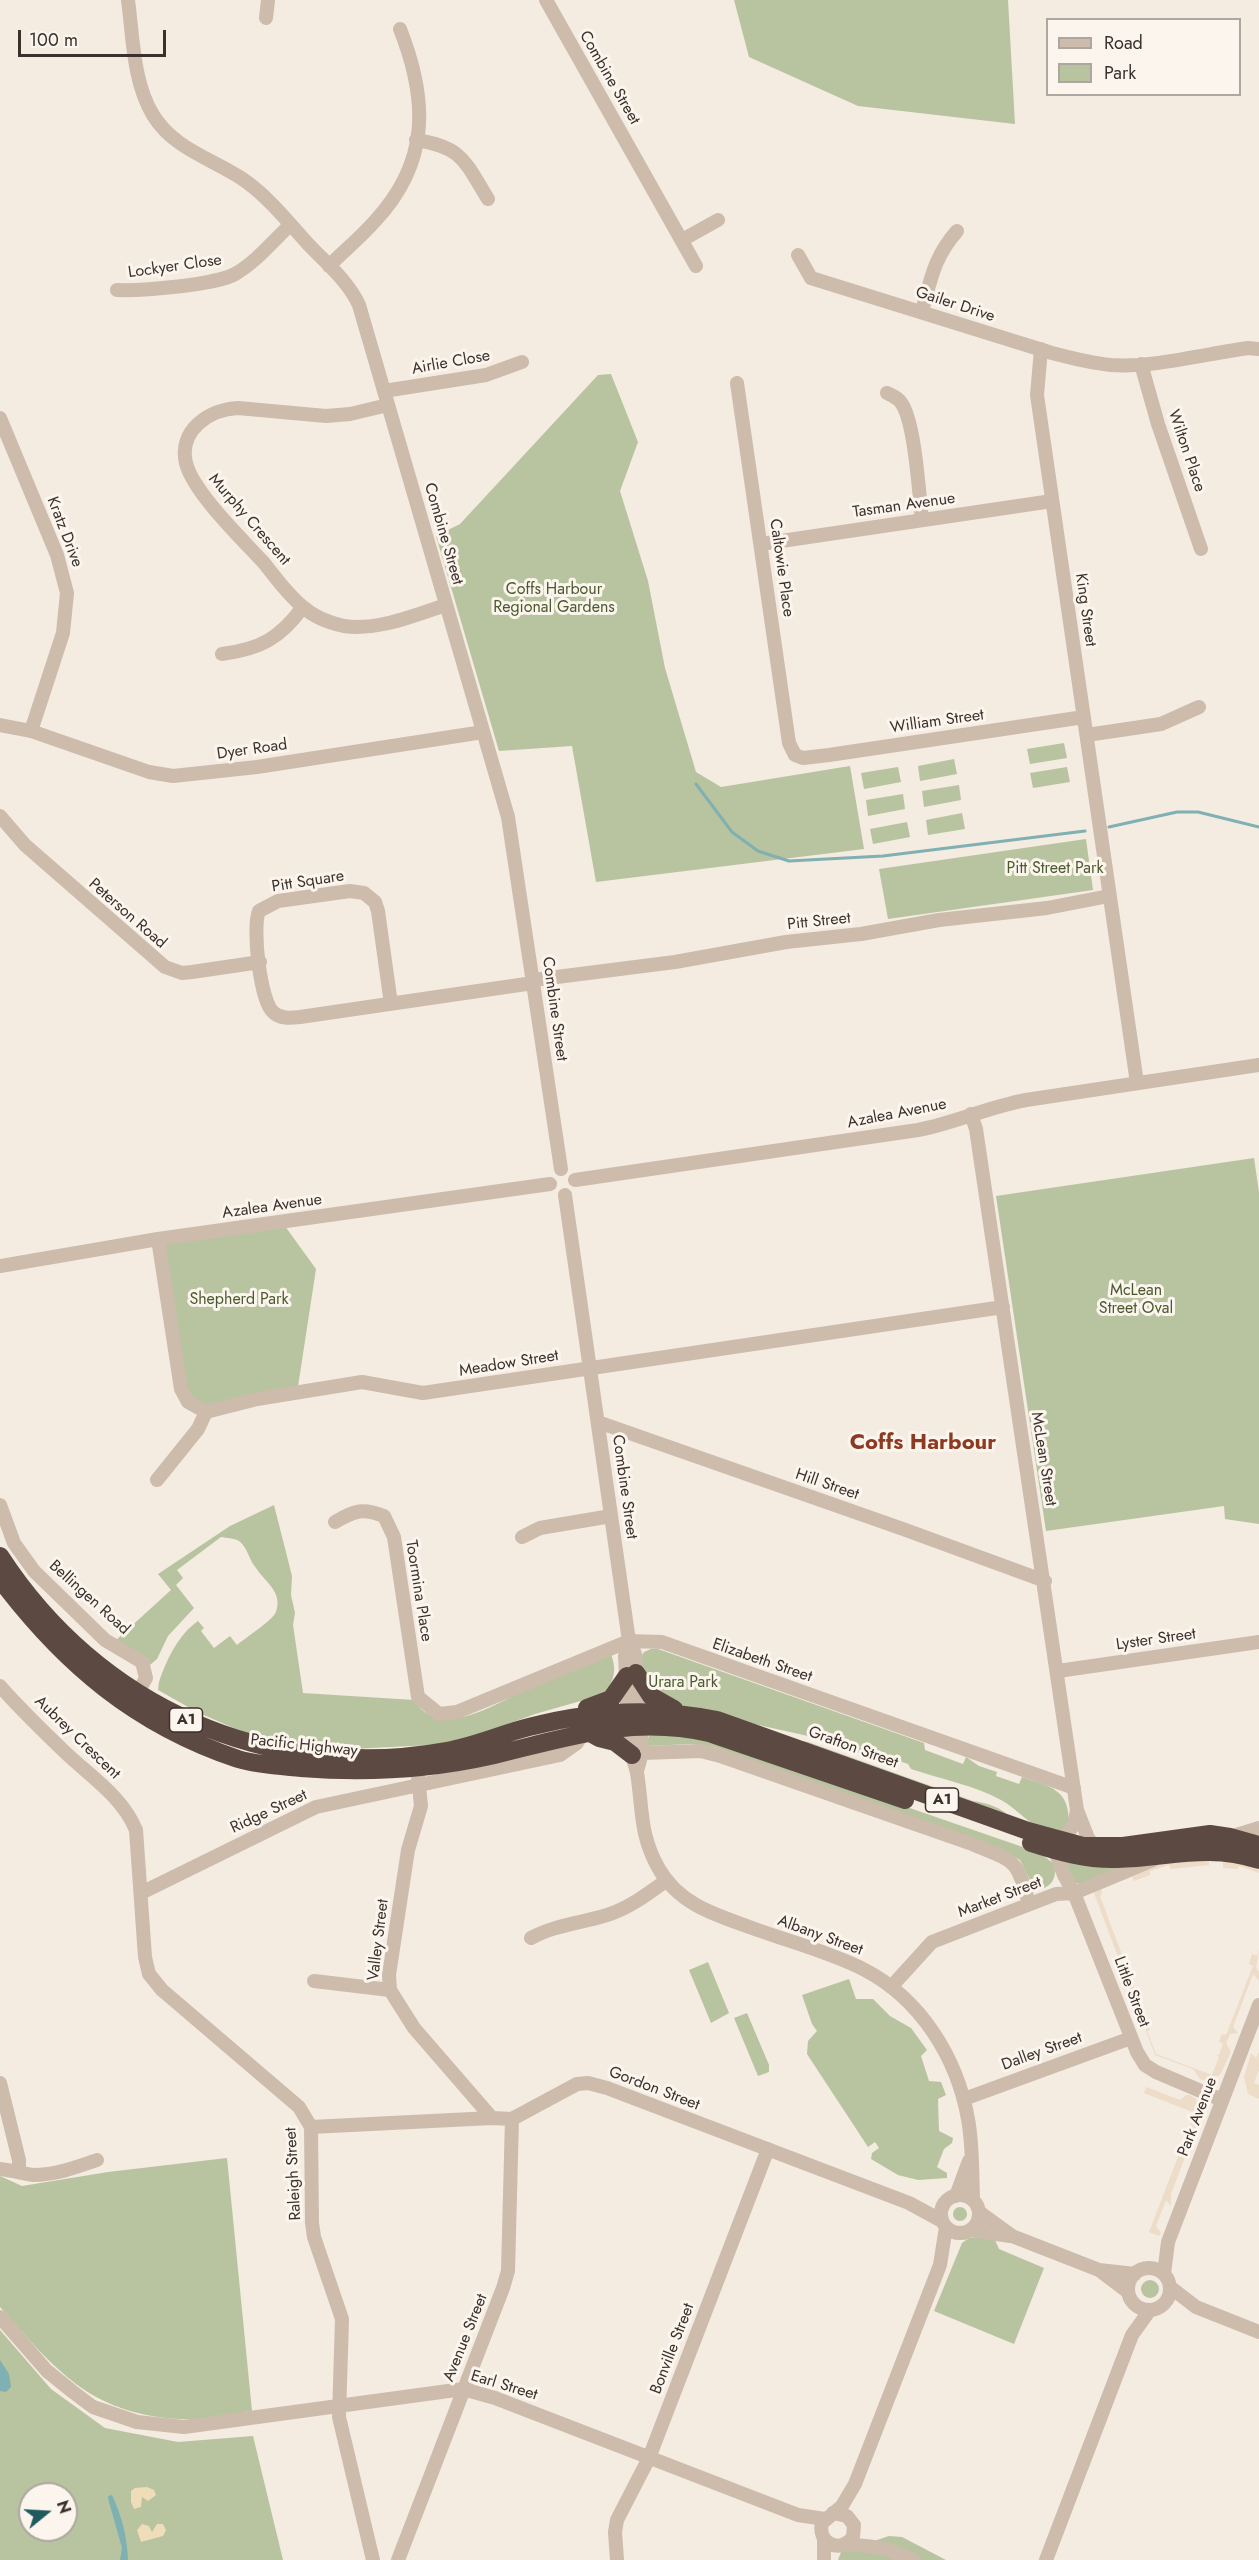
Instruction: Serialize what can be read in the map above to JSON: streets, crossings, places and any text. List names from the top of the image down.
{
  "streets": {
    "highway": ["A1", "Pacific Highway", "Grafton Street"],
    "street": [
      "Combine Street",
      "Lockyer Close",
      "Gailer Drive",
      "Airlie Close",
      "Wilton Place",
      "Tasman Avenue",
      "Murphy Crescent",
      "Kratz Drive",
      "Caltowie Place",
      "King Street",
      "William Street",
      "Dyer Road",
      "Pitt Square",
      "Peterson Road",
      "Pitt Street",
      "Azalea Avenue",
      "Meadow Street",
      "McLean Street",
      "Hill Street",
      "Toormina Place",
      "Bellingen Road",
      "Lyster Street",
      "Elizabeth Street",
      "Aubrey Crescent",
      "Ridge Street",
      "Market Street",
      "Albany Street",
      "Valley Street",
      "Little Street",
      "Dalley Street",
      "Gordon Street",
      "Park Avenue",
      "Raleigh Street",
      "Avenue Street",
      "Bonville Street",
      "Earl Street"
    ]
  },
  "crossings": [
    ["Combine Street", "Lockyer Close"],
    ["Combine Street", "Airlie Close"],
    ["Combine Street", "Murphy Crescent"],
    ["Combine Street", "Dyer Road"],
    ["Combine Street", "Pitt Square"],
    ["Combine Street", "Pitt Street"],
    ["Combine Street", "Azalea Avenue"],
    ["Combine Street", "Meadow Street"],
    ["Combine Street", "Hill Street"],
    ["Combine Street", "Elizabeth Street"],
    ["Combine Street", "Grafton Street"],
    ["Combine Street", "Albany Street"],
    ["Gailer Drive", "King Street"],
    ["Tasman Avenue", "Caltowie Place"],
    ["Tasman Avenue", "King Street"],
    ["Kratz Drive", "Dyer Road"],
    ["Caltowie Place", "William Street"],
    ["King Street", "William Street"],
    ["King Street", "Pitt Street"],
    ["King Street", "Azalea Avenue"],
    ["Pitt Square", "Peterson Road"],
    ["Pitt Square", "Pitt Street"],
    ["Azalea Avenue", "McLean Street"],
    ["Meadow Street", "McLean Street"],
    ["McLean Street", "Hill Street"],
    ["McLean Street", "Lyster Street"],
    ["McLean Street", "Elizabeth Street"],
    ["McLean Street", "Grafton Street"],
    ["Toormina Place", "Elizabeth Street"],
    ["Bellingen Road", "Pacific Highway"],
    ["Aubrey Crescent", "Raleigh Street"],
    ["Pacific Highway", "Grafton Street"],
    ["Pacific Highway", "Ridge Street"],
    ["Pacific Highway", "Valley Street"],
    ["Grafton Street", "Ridge Street"],
    ["Grafton Street", "Market Street"],
    ["Grafton Street", "Albany Street"],
    ["Grafton Street", "Valley Street"],
    ["Grafton Street", "Little Street"],
    ["Ridge Street", "Valley Street"],
    ["Ridge Street", "Raleigh Street"],
    ["Market Street", "Albany Street"],
    ["Market Street", "Little Street"],
    ["Albany Street", "Dalley Street"],
    ["Albany Street", "Gordon Street"],
    ["Little Street", "Dalley Street"],
    ["Little Street", "Park Avenue"],
    ["Gordon Street", "Avenue Street"],
    ["Gordon Street", "Bonville Street"],
    ["Raleigh Street", "Earl Street"],
    ["Avenue Street", "Earl Street"],
    ["Bonville Street", "Earl Street"]
  ],
  "districts": ["Coffs Harbour"],
  "parks": [
    "Coffs Harbour Regional Gardens",
    "Pitt Street Park",
    "McLean Street Oval",
    "Shepherd Park",
    "Urara Park"
  ],
  "legend": ["Road", "Park"],
  "scale_bar": "100 m",
  "north": "right"
}
